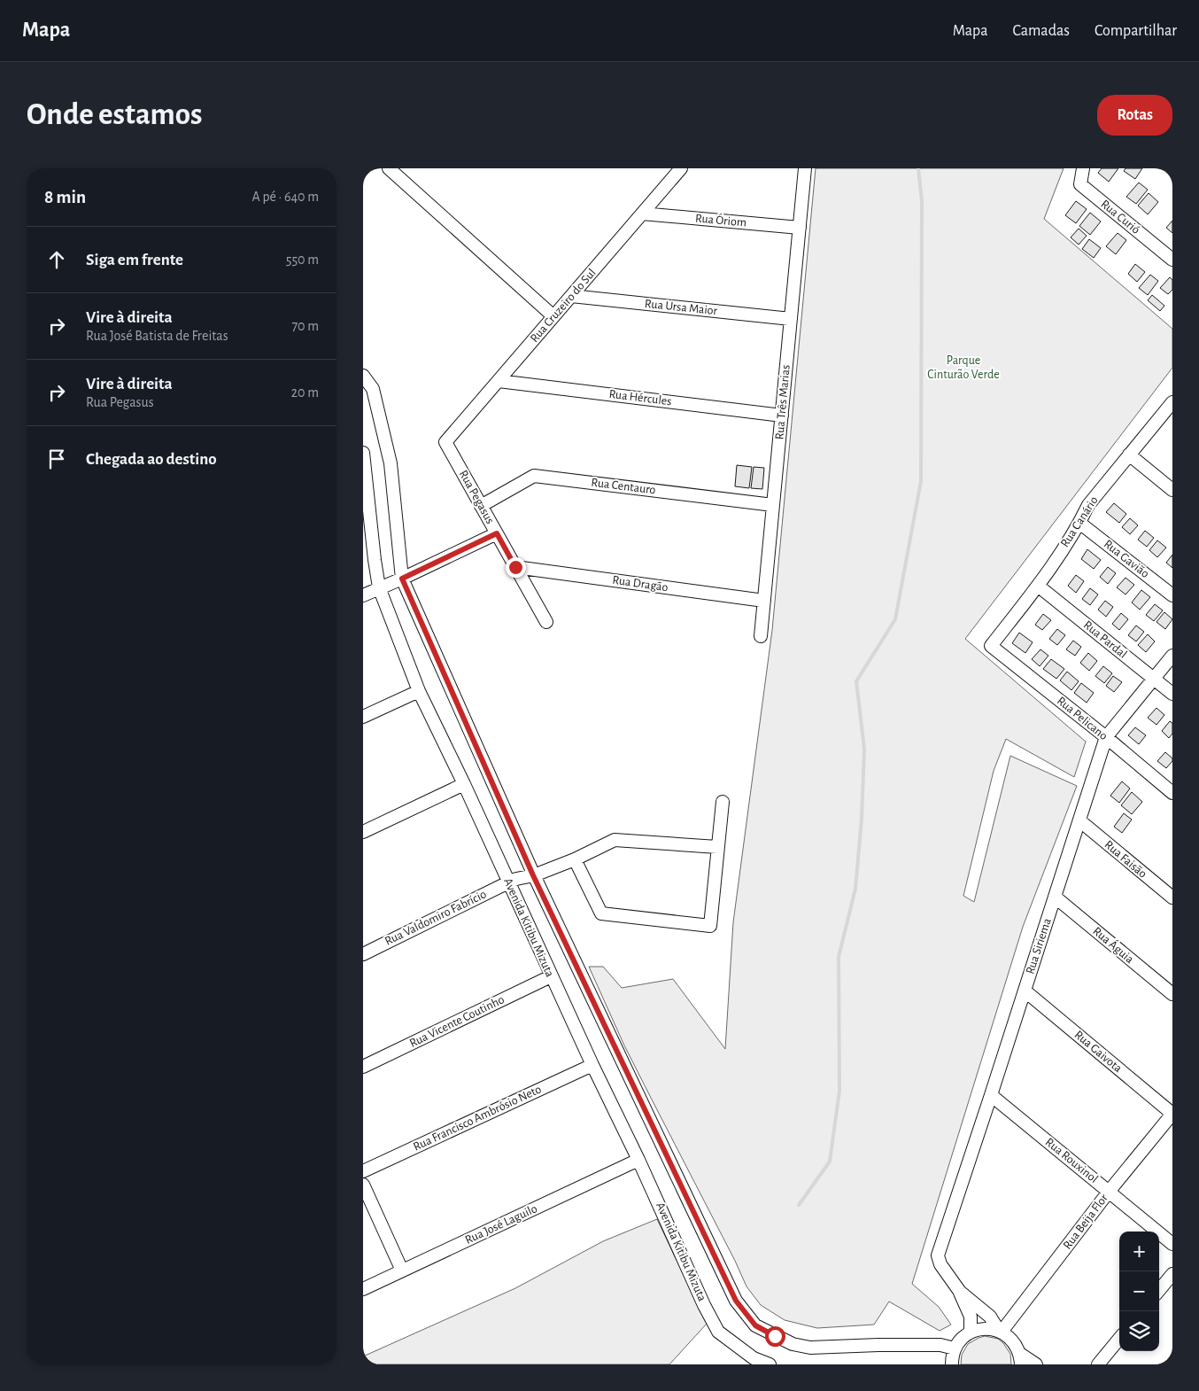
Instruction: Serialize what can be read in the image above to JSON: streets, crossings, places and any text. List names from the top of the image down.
{
  "streets": {
    "street": [
      "Rua Curió",
      "Rua Óriom",
      "Rua Cruzeiro do Sul",
      "Rua Ursa Maior",
      "Rua Hércules",
      "Rua Três Marias",
      "Rua Centauro",
      "Rua Pegasus",
      "Rua Canário",
      "Rua Gavião",
      "Rua Dragão",
      "Rua Pardal",
      "Rua Pelicano",
      "Rua Faisão",
      "Rua Valdomiro Fabrício",
      "Avenida Kitibu Mizuta",
      "Rua Águia",
      "Rua Siriema",
      "Rua Vicente Coutinho",
      "Rua Gaivota",
      "Rua Francisco Ambrósio Neto",
      "Rua Rouxinol",
      "Rua Beija Flor",
      "Rua José Laguilo"
    ]
  },
  "crossings": [
    ["Rua Óriom", "Rua Cruzeiro do Sul"],
    ["Rua Óriom", "Rua Três Marias"],
    ["Rua Cruzeiro do Sul", "Rua Ursa Maior"],
    ["Rua Cruzeiro do Sul", "Rua Hércules"],
    ["Rua Cruzeiro do Sul", "Rua Pegasus"],
    ["Rua Ursa Maior", "Rua Três Marias"],
    ["Rua Hércules", "Rua Três Marias"],
    ["Rua Três Marias", "Rua Centauro"],
    ["Rua Três Marias", "Rua Dragão"],
    ["Rua Centauro", "Rua Pegasus"],
    ["Rua Pegasus", "Rua Dragão"],
    ["Rua Canário", "Rua Gavião"],
    ["Rua Canário", "Rua Pardal"],
    ["Rua Canário", "Rua Pelicano"],
    ["Rua Pardal", "Rua Siriema"],
    ["Rua Pelicano", "Rua Siriema"],
    ["Rua Faisão", "Rua Siriema"],
    ["Rua Valdomiro Fabrício", "Avenida Kitibu Mizuta"],
    ["Avenida Kitibu Mizuta", "Rua Vicente Coutinho"],
    ["Avenida Kitibu Mizuta", "Rua Francisco Ambrósio Neto"],
    ["Avenida Kitibu Mizuta", "Rua José Laguilo"],
    ["Rua Águia", "Rua Siriema"],
    ["Rua Siriema", "Rua Gaivota"],
    ["Rua Siriema", "Rua Rouxinol"],
    ["Rua Gaivota", "Rua Beija Flor"],
    ["Rua Rouxinol", "Rua Beija Flor"]
  ],
  "parks": ["Parque Cinturão Verde"],
  "page": {
    "header": "Mapa",
    "nav": ["Mapa", "Camadas", "Compartilhar"],
    "buttons": "Rotas",
    "title": "Onde estamos",
    "heading": ["8 min", "A pé · 640 m"],
    "list": [
      ["Siga em frente", "550 m"],
      ["Vire à direita", "Rua José Batista de Freitas", "70 m"],
      ["Vire à direita", "Rua Pegasus", "20 m"],
      "Chegada ao destino"
    ],
    "map_buttons": ["+", "−"]
  }
}
